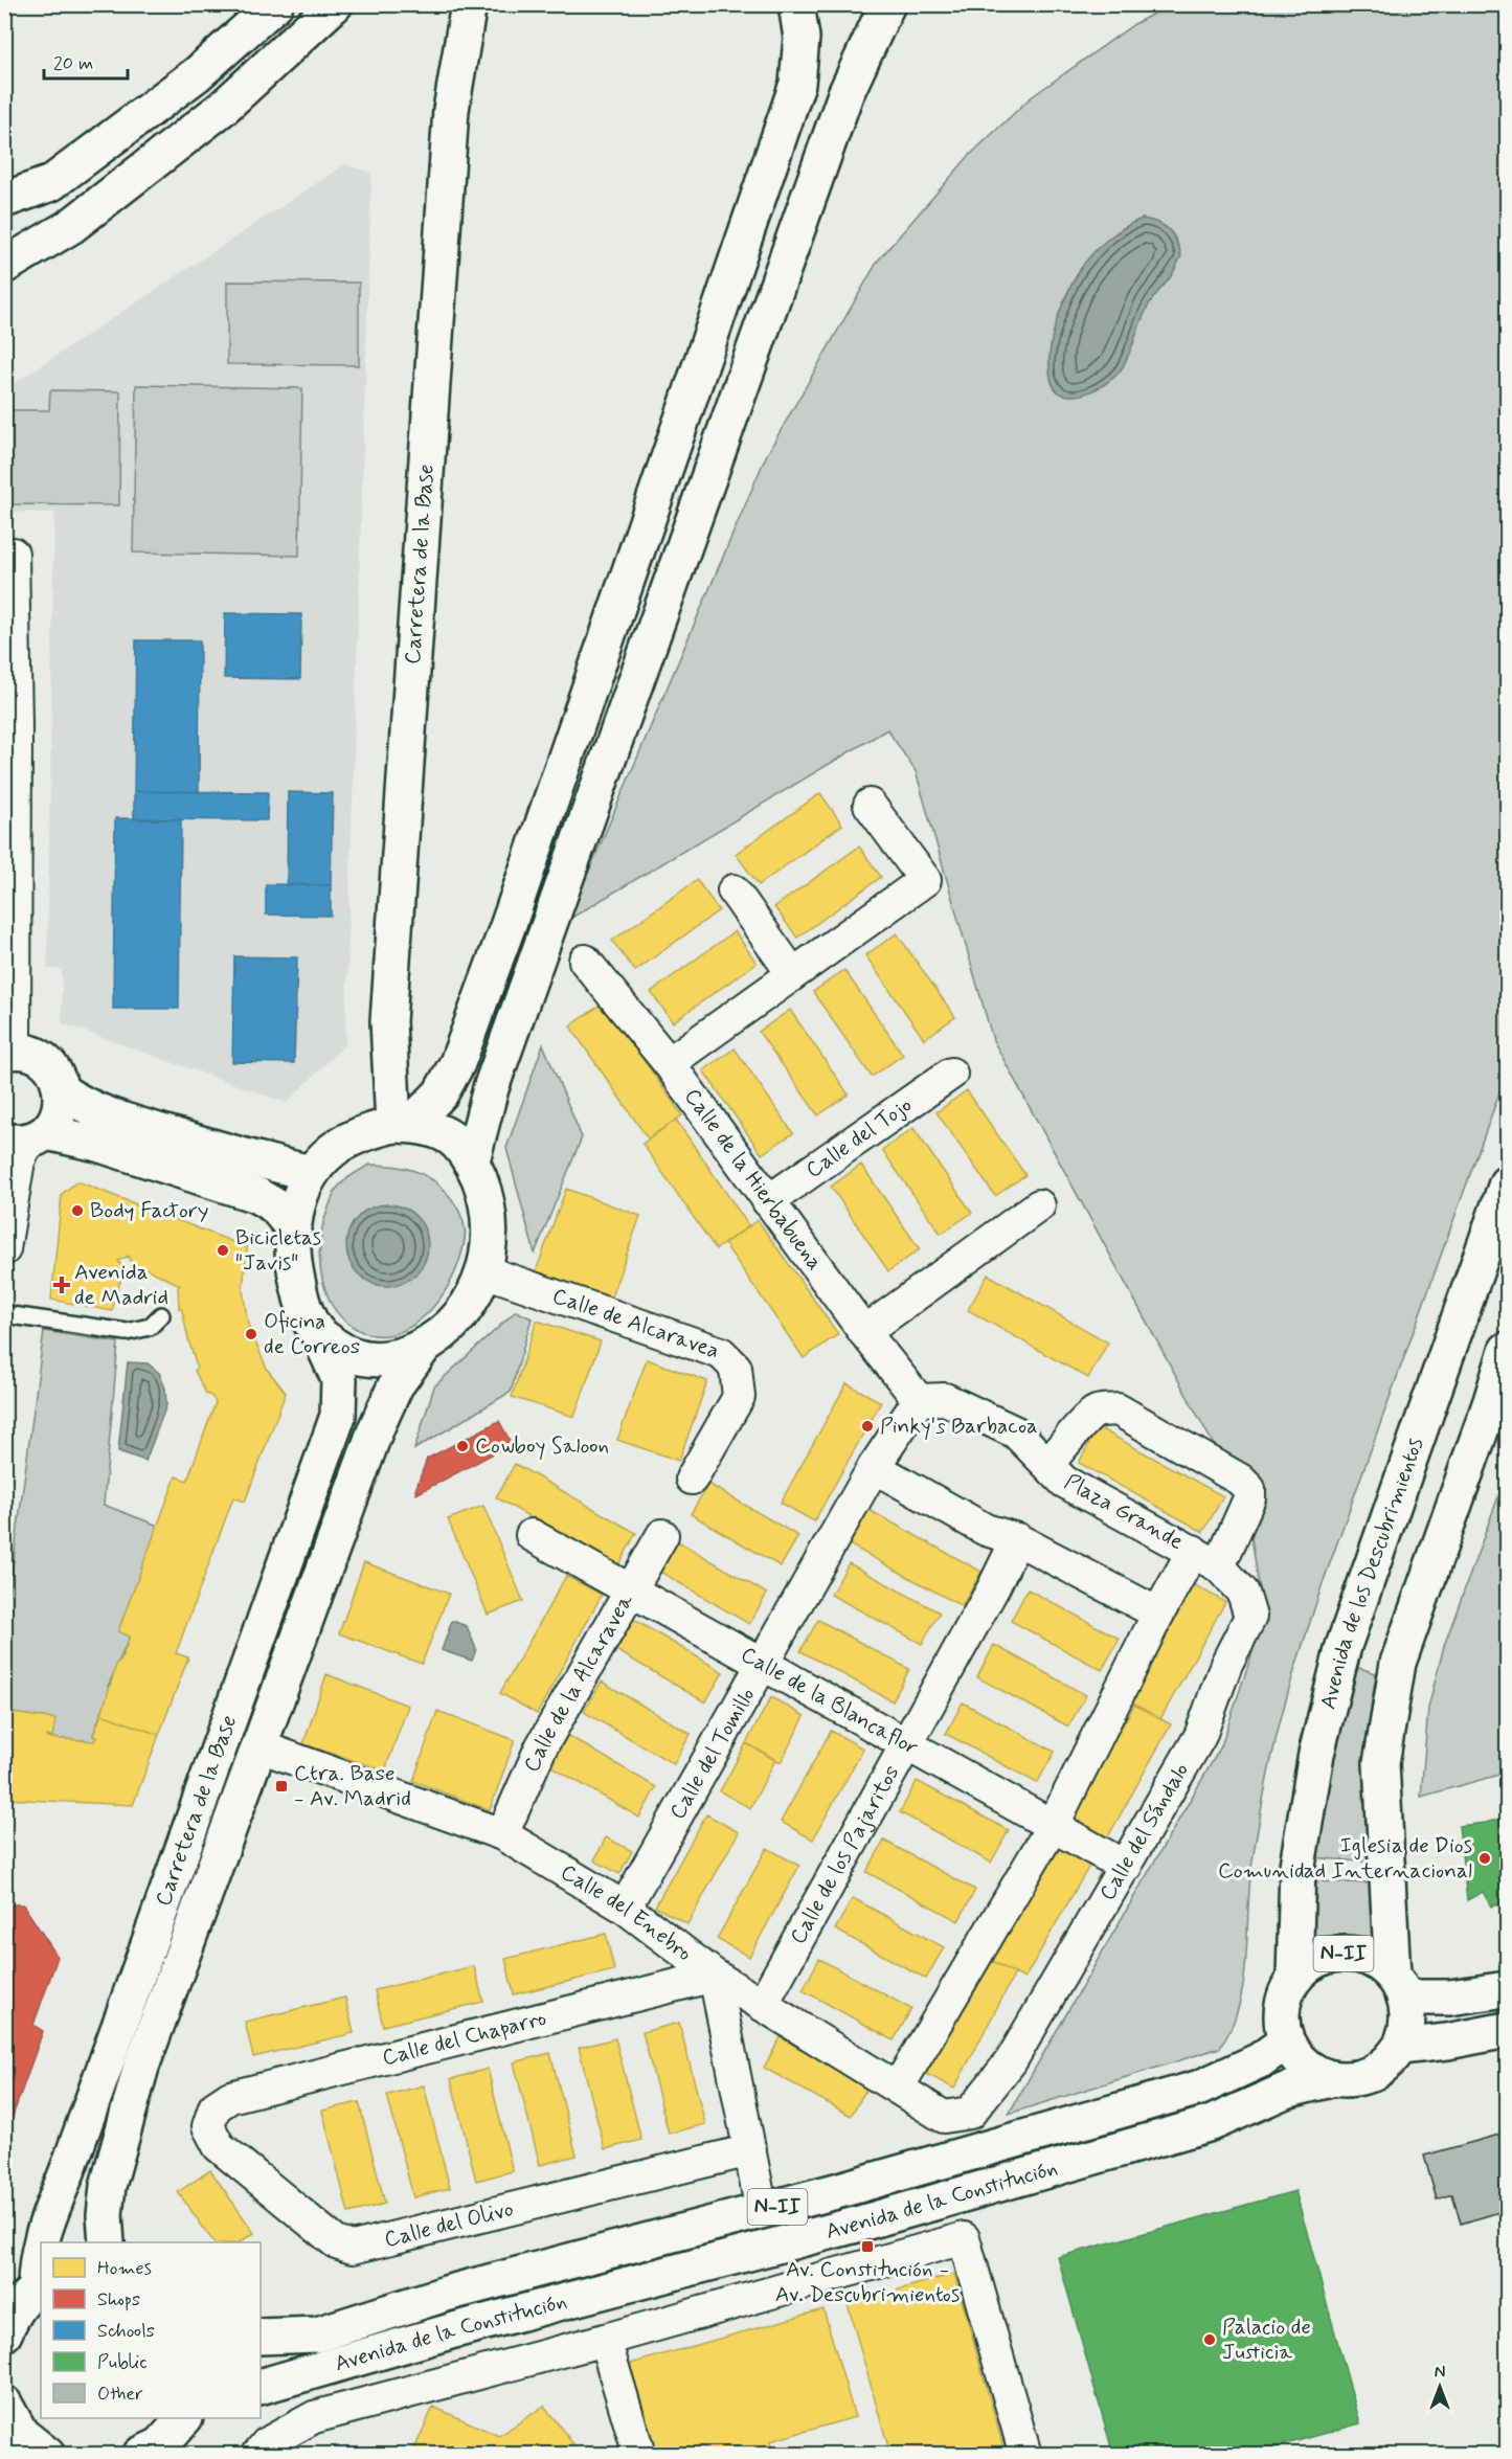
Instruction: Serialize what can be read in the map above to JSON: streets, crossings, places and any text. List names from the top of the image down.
{
  "streets": {
    "main road": [
      "Carretera de la Base",
      "Avenida de los Descubrimientos",
      "N-II",
      "Avenida de la Constitución"
    ],
    "street": [
      "Calle del Tojo",
      "Calle de la Hierbabuena",
      "Calle de Alcaravea",
      "Plaza Grande",
      "Calle de la Alcaravea",
      "Calle de la Blancaflor",
      "Calle del Tomillo",
      "Calle del Sándalo",
      "Calle de los Pajaritos",
      "Calle del Enebro",
      "Calle del Chaparro",
      "Calle del Olivo"
    ]
  },
  "crossings": [
    ["Carretera de la Base", "Calle de Alcaravea"],
    ["Carretera de la Base", "Calle del Enebro"],
    ["Calle del Tojo", "Calle de la Hierbabuena"],
    ["Calle de la Hierbabuena", "Plaza Grande"],
    ["Plaza Grande", "Calle de la Blancaflor"],
    ["Plaza Grande", "Calle del Sándalo"],
    ["Plaza Grande", "Calle del Enebro"],
    ["Avenida de los Descubrimientos", "N-II"],
    ["Avenida de los Descubrimientos", "Avenida de la Constitución"],
    ["Calle de la Alcaravea", "Calle de la Blancaflor"],
    ["Calle de la Alcaravea", "Calle del Enebro"],
    ["Calle de la Blancaflor", "Calle del Tomillo"],
    ["Calle de la Blancaflor", "Calle del Sándalo"],
    ["Calle de la Blancaflor", "Calle de los Pajaritos"],
    ["Calle del Tomillo", "Calle del Enebro"],
    ["Calle del Sándalo", "Calle del Enebro"],
    ["Calle de los Pajaritos", "Calle del Enebro"],
    ["Calle del Enebro", "Calle del Chaparro"],
    ["N-II", "Avenida de la Constitución"],
    ["Calle del Chaparro", "Calle del Olivo"]
  ],
  "places": {
    "other": [
      "Body Factory",
      "Bicicletas \"Javis\"",
      "Oficina de Correos",
      "Pinky's Barbacoa",
      "Cowboy Saloon",
      "Iglesia de Dios Comunidad Internacional",
      "Palacio de Justicia"
    ],
    "health": ["Avenida de Madrid"],
    "transit": ["Ctra. Base - Av. Madrid", "Av. Constitución - Av. Descubrimientos"]
  },
  "legend": [
    "Homes",
    "Shops",
    "Schools",
    "Public",
    "Other"
  ],
  "scale_bar": "20 m",
  "north": "top"
}
